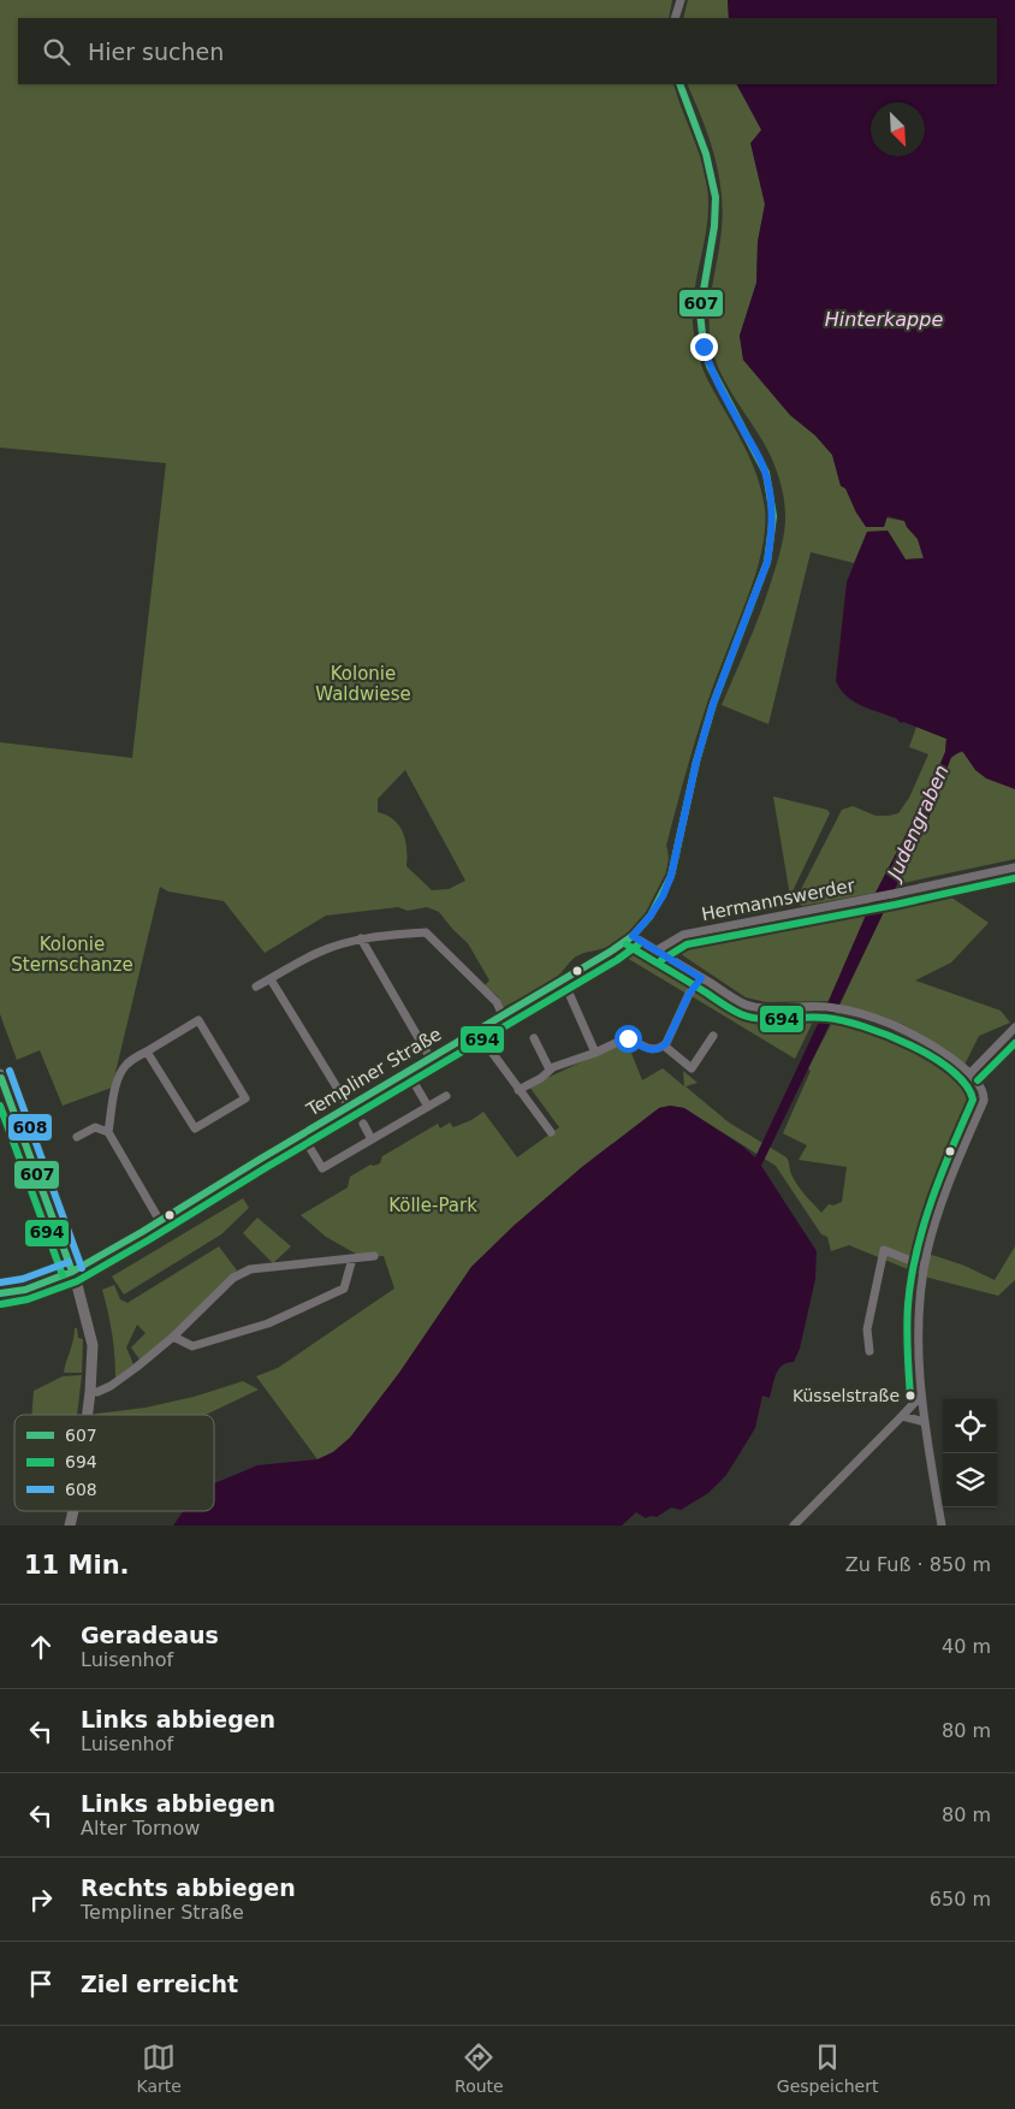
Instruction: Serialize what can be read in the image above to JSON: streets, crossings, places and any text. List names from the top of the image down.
{
  "streets": {
    "street": ["Hermannswerder", "Templiner Straße"]
  },
  "water": ["Hinterkappe", "Judengraben"],
  "parks": ["Kolonie Waldwiese", "Kolonie Sternschanze", "Kölle-Park"],
  "places": ["Küsselstraße"],
  "lines": ["transit line 607", "transit line 694", "transit line 608"],
  "legend": ["607", "694", "608"],
  "north": "bottom right",
  "page": {
    "search": "Hier suchen",
    "heading": ["11 Min.", "Zu Fuß · 850 m"],
    "list": [
      ["Geradeaus", "Luisenhof", "40 m"],
      ["Links abbiegen", "Luisenhof", "80 m"],
      ["Links abbiegen", "Alter Tornow", "80 m"],
      ["Rechts abbiegen", "Templiner Straße", "650 m"],
      "Ziel erreicht"
    ],
    "nav": ["Karte", "Route", "Gespeichert"]
  }
}
